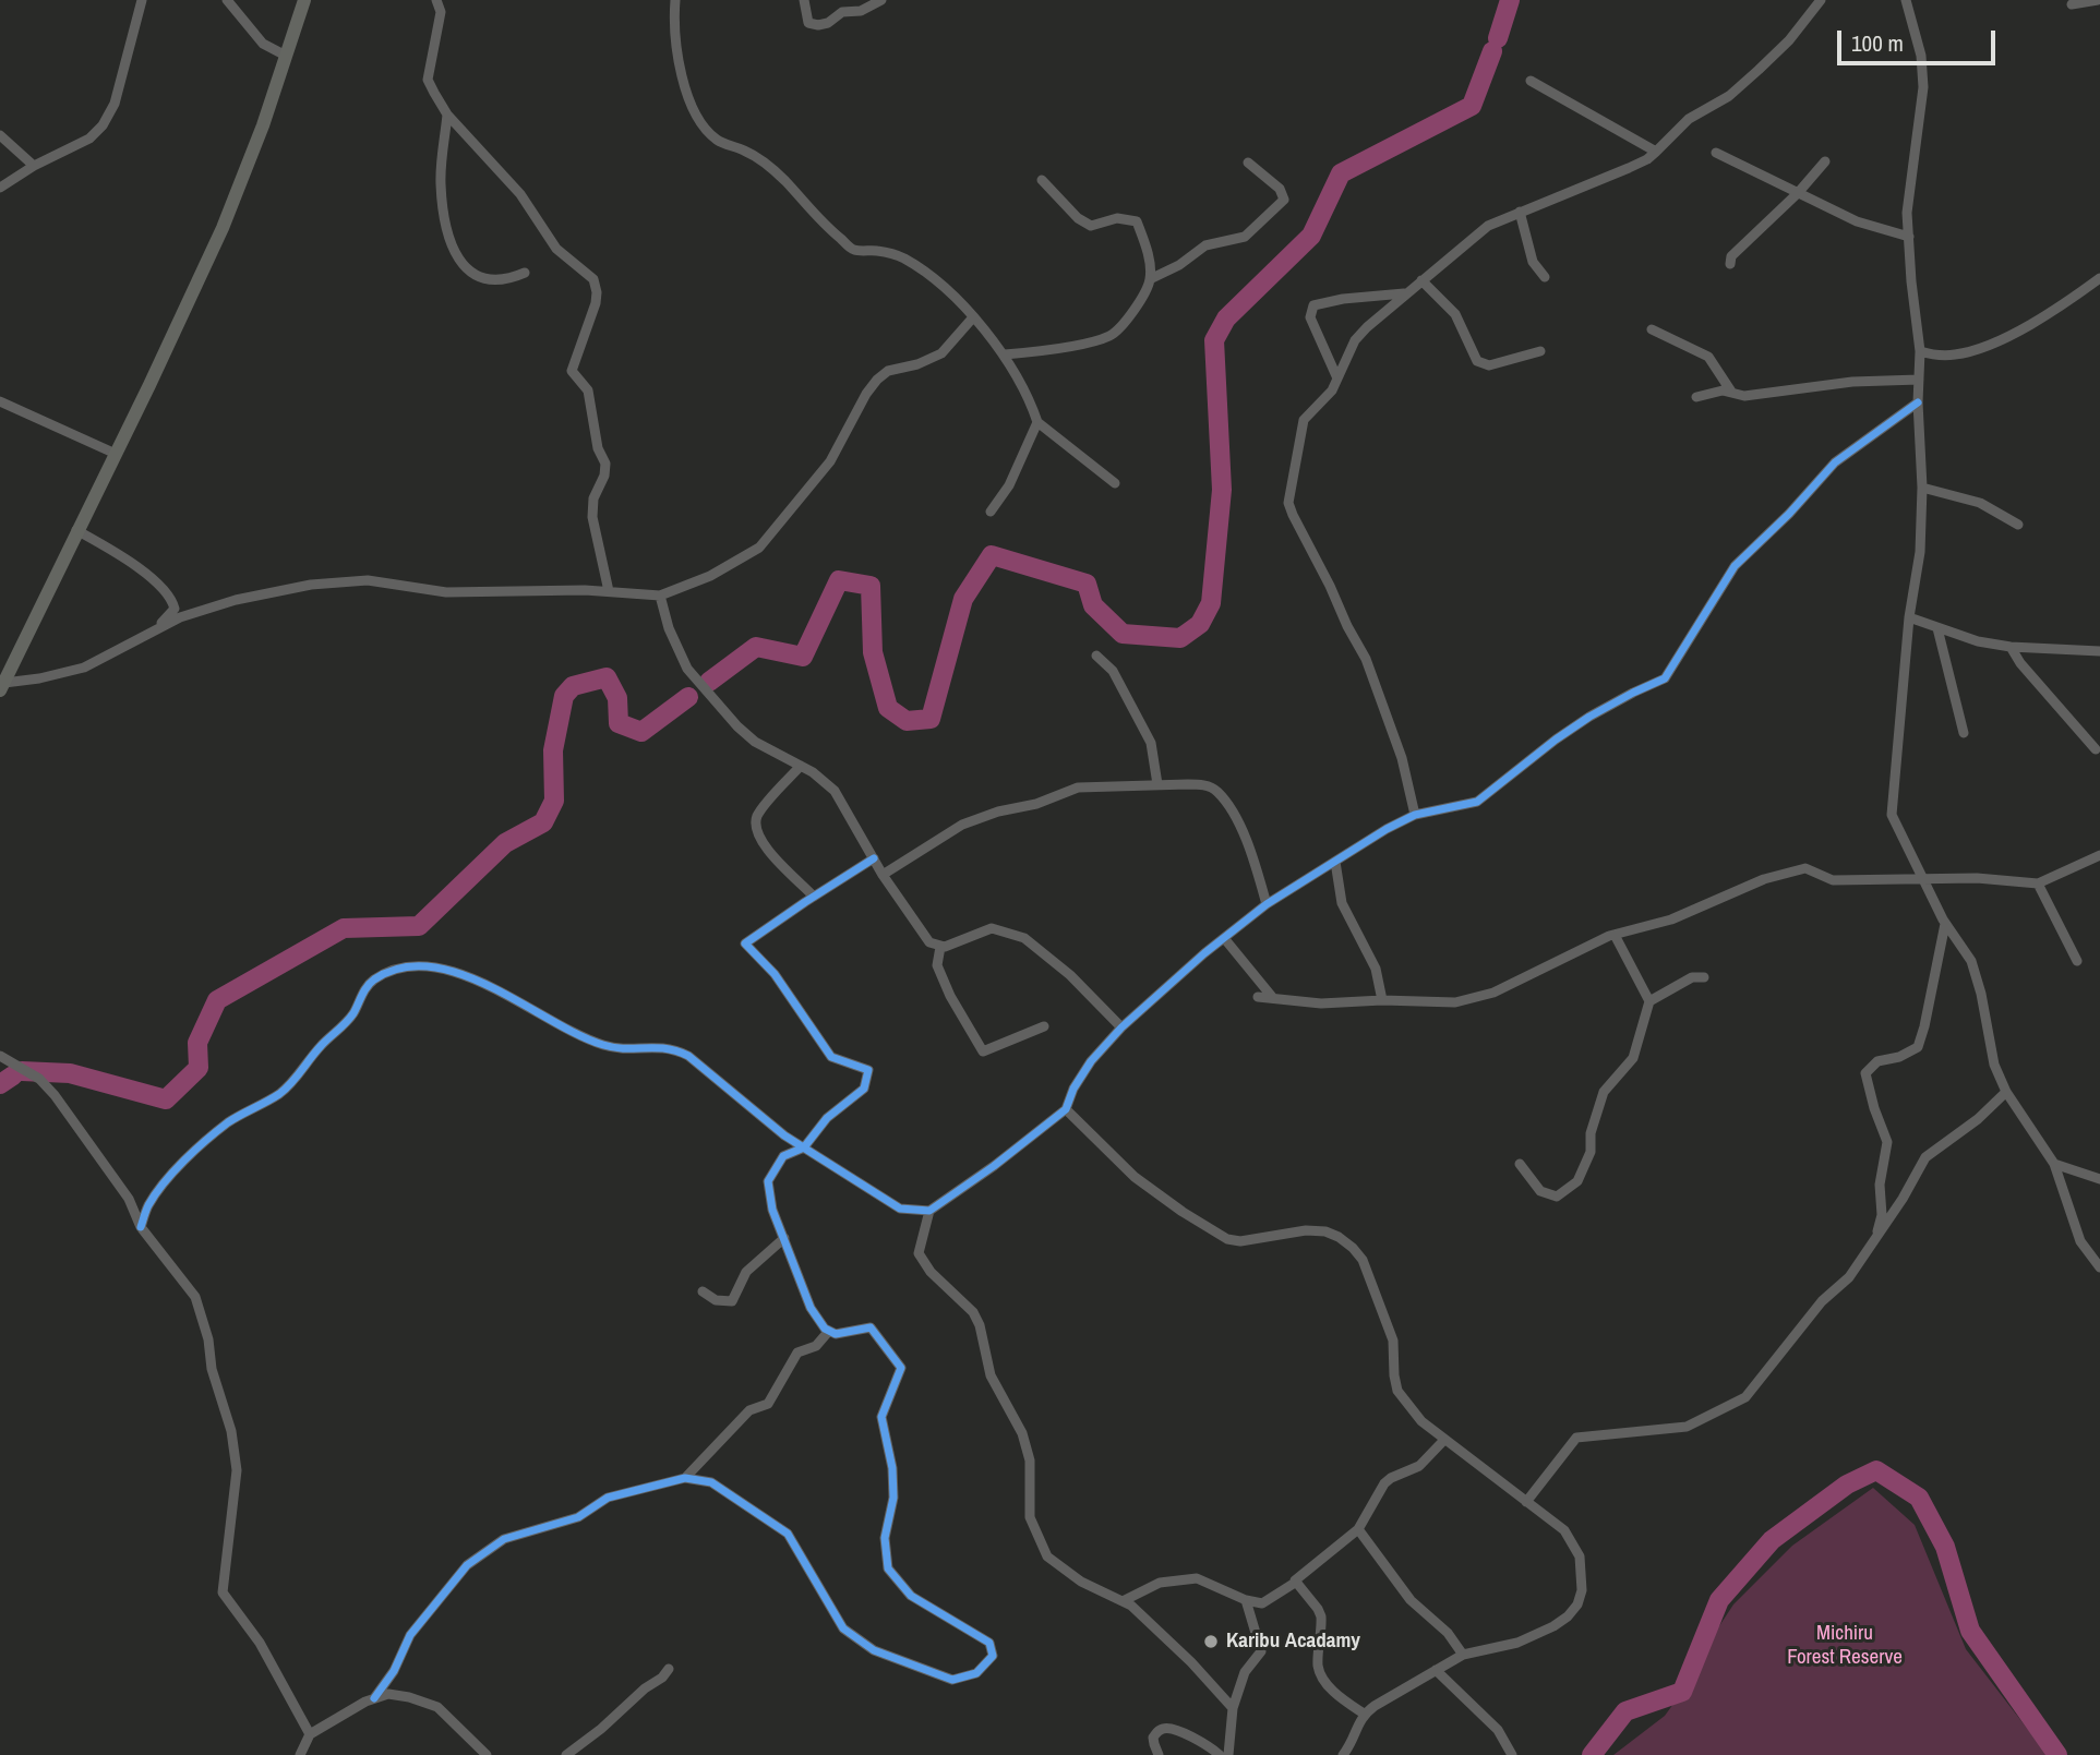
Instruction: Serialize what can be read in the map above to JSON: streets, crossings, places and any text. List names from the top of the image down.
{
  "parks": ["Michiru Forest Reserve"],
  "places": ["Karibu Acadamy"],
  "scale_bar": "100 m"
}
